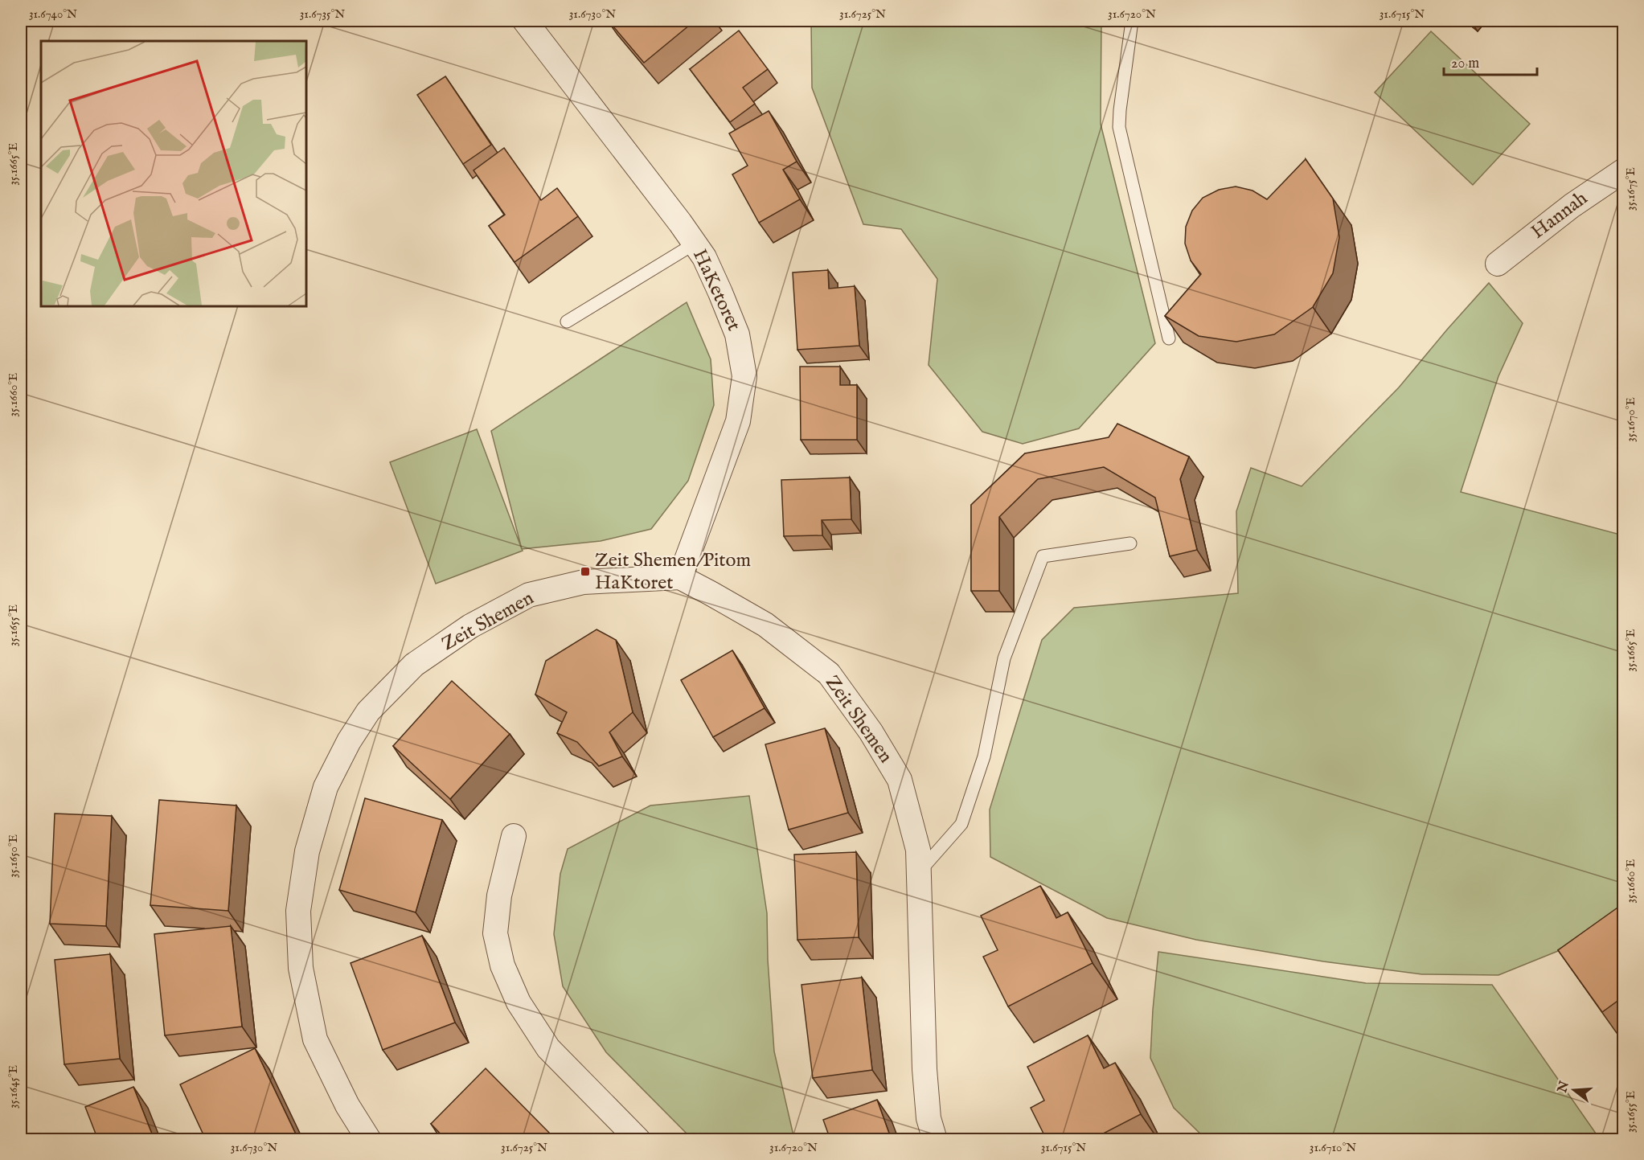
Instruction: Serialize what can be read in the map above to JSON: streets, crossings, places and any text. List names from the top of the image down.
{
  "streets": {
    "street": ["Hannah", "HaKetoret", "Zeit Shemen"]
  },
  "crossings": [
    ["HaKetoret", "Zeit Shemen"]
  ],
  "places": {
    "transit": ["Zeit Shemen/Pitom HaKtoret"]
  },
  "scale_bar": "20 m",
  "north": "left",
  "coordinates": [
    "31.6740°N",
    "31.6735°N",
    "31.6730°N",
    "31.6725°N",
    "31.6720°N",
    "31.6715°N",
    "35.1665°E",
    "35.1675°E",
    "35.1660°E",
    "35.1670°E",
    "35.1655°E",
    "35.1650°E",
    "35.1645°E",
    "31.6710°N"
  ]
}
